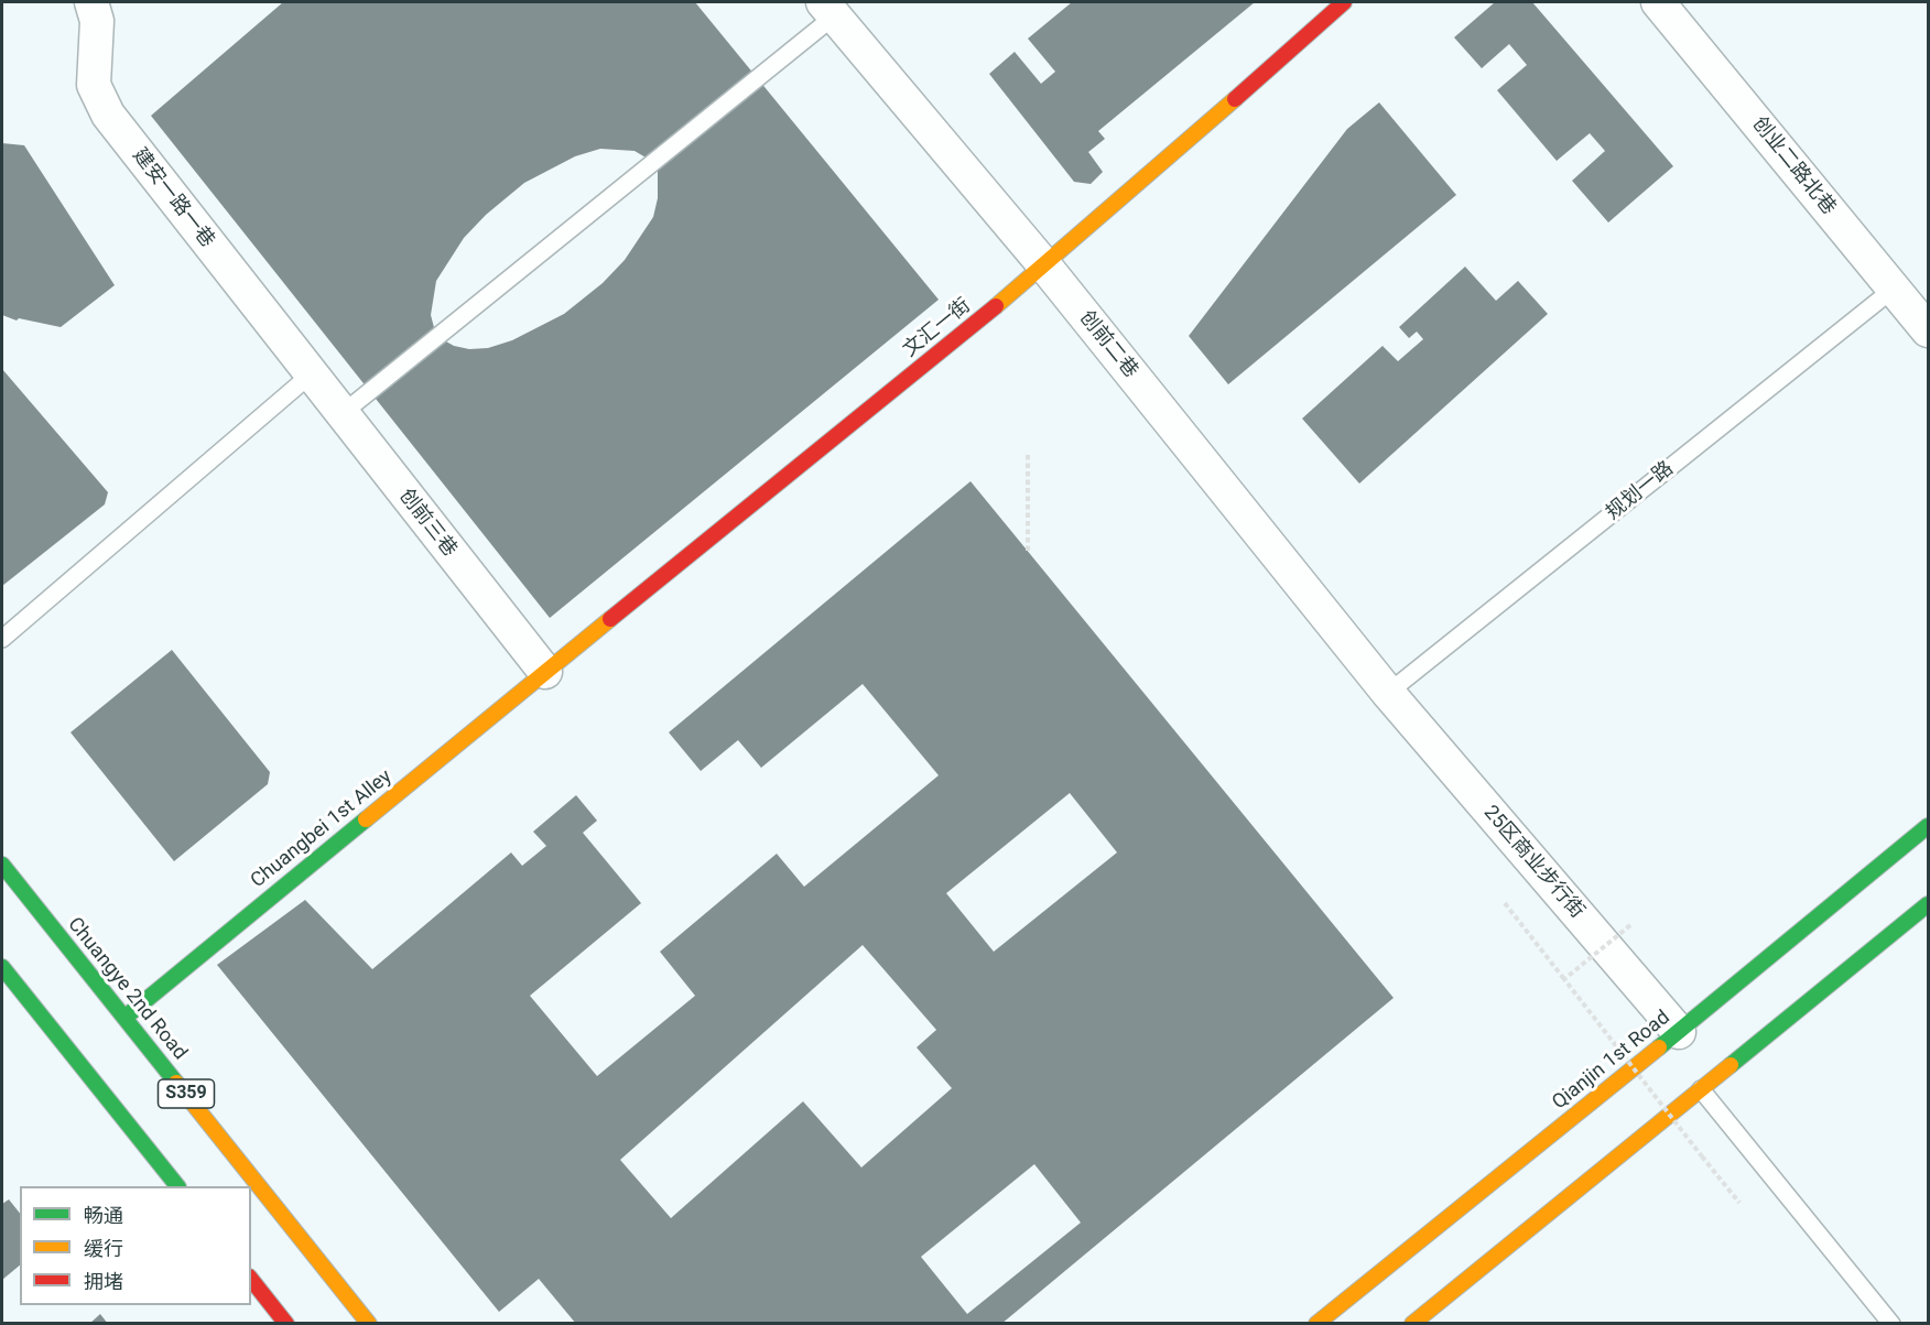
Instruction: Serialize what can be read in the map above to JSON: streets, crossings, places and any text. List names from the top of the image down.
{
  "streets": {
    "main road": [
      "文汇一街",
      "Chuangbei 1st Alley",
      "Chuangye 2nd Road",
      "Qianjin 1st Road",
      "S359"
    ],
    "street": [
      "创业二路北巷",
      "建安一路一巷",
      "创前二巷",
      "创前三巷",
      "25区商业步行街"
    ],
    "lane": ["规划一路"]
  },
  "crossings": [
    ["创业二路北巷", "规划一路"],
    ["建安一路一巷", "创前三巷"],
    ["文汇一街", "创前二巷"],
    ["文汇一街", "创前三巷"],
    ["文汇一街", "Chuangbei 1st Alley"],
    ["创前二巷", "规划一路"],
    ["创前二巷", "25区商业步行街"],
    ["规划一路", "25区商业步行街"],
    ["创前三巷", "Chuangbei 1st Alley"],
    ["Chuangbei 1st Alley", "Chuangye 2nd Road"],
    ["25区商业步行街", "Qianjin 1st Road"]
  ],
  "legend": ["畅通", "缓行", "拥堵"]
}
